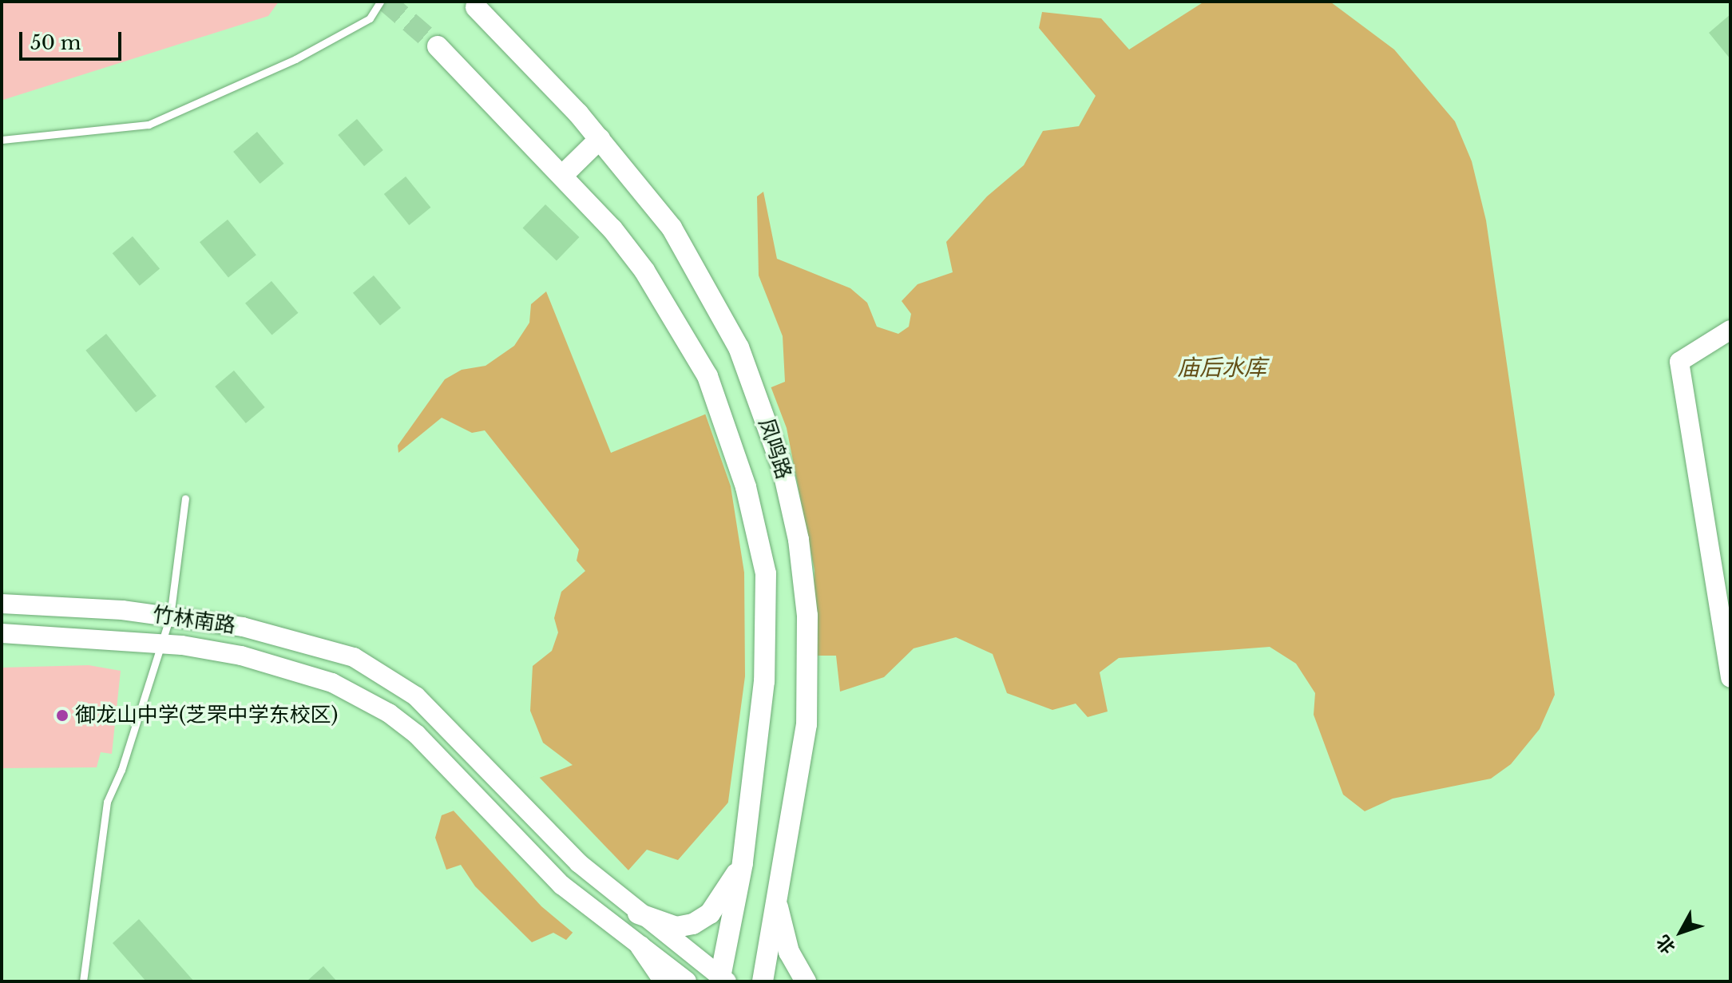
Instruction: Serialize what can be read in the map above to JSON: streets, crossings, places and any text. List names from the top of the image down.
{
  "streets": {
    "main road": ["凤鸣路"],
    "street": ["竹林南路"]
  },
  "water": ["庙后水库"],
  "places": ["御龙山中学(芝罘中学东校区)"],
  "scale_bar": "50 m",
  "north": "bottom left"
}
